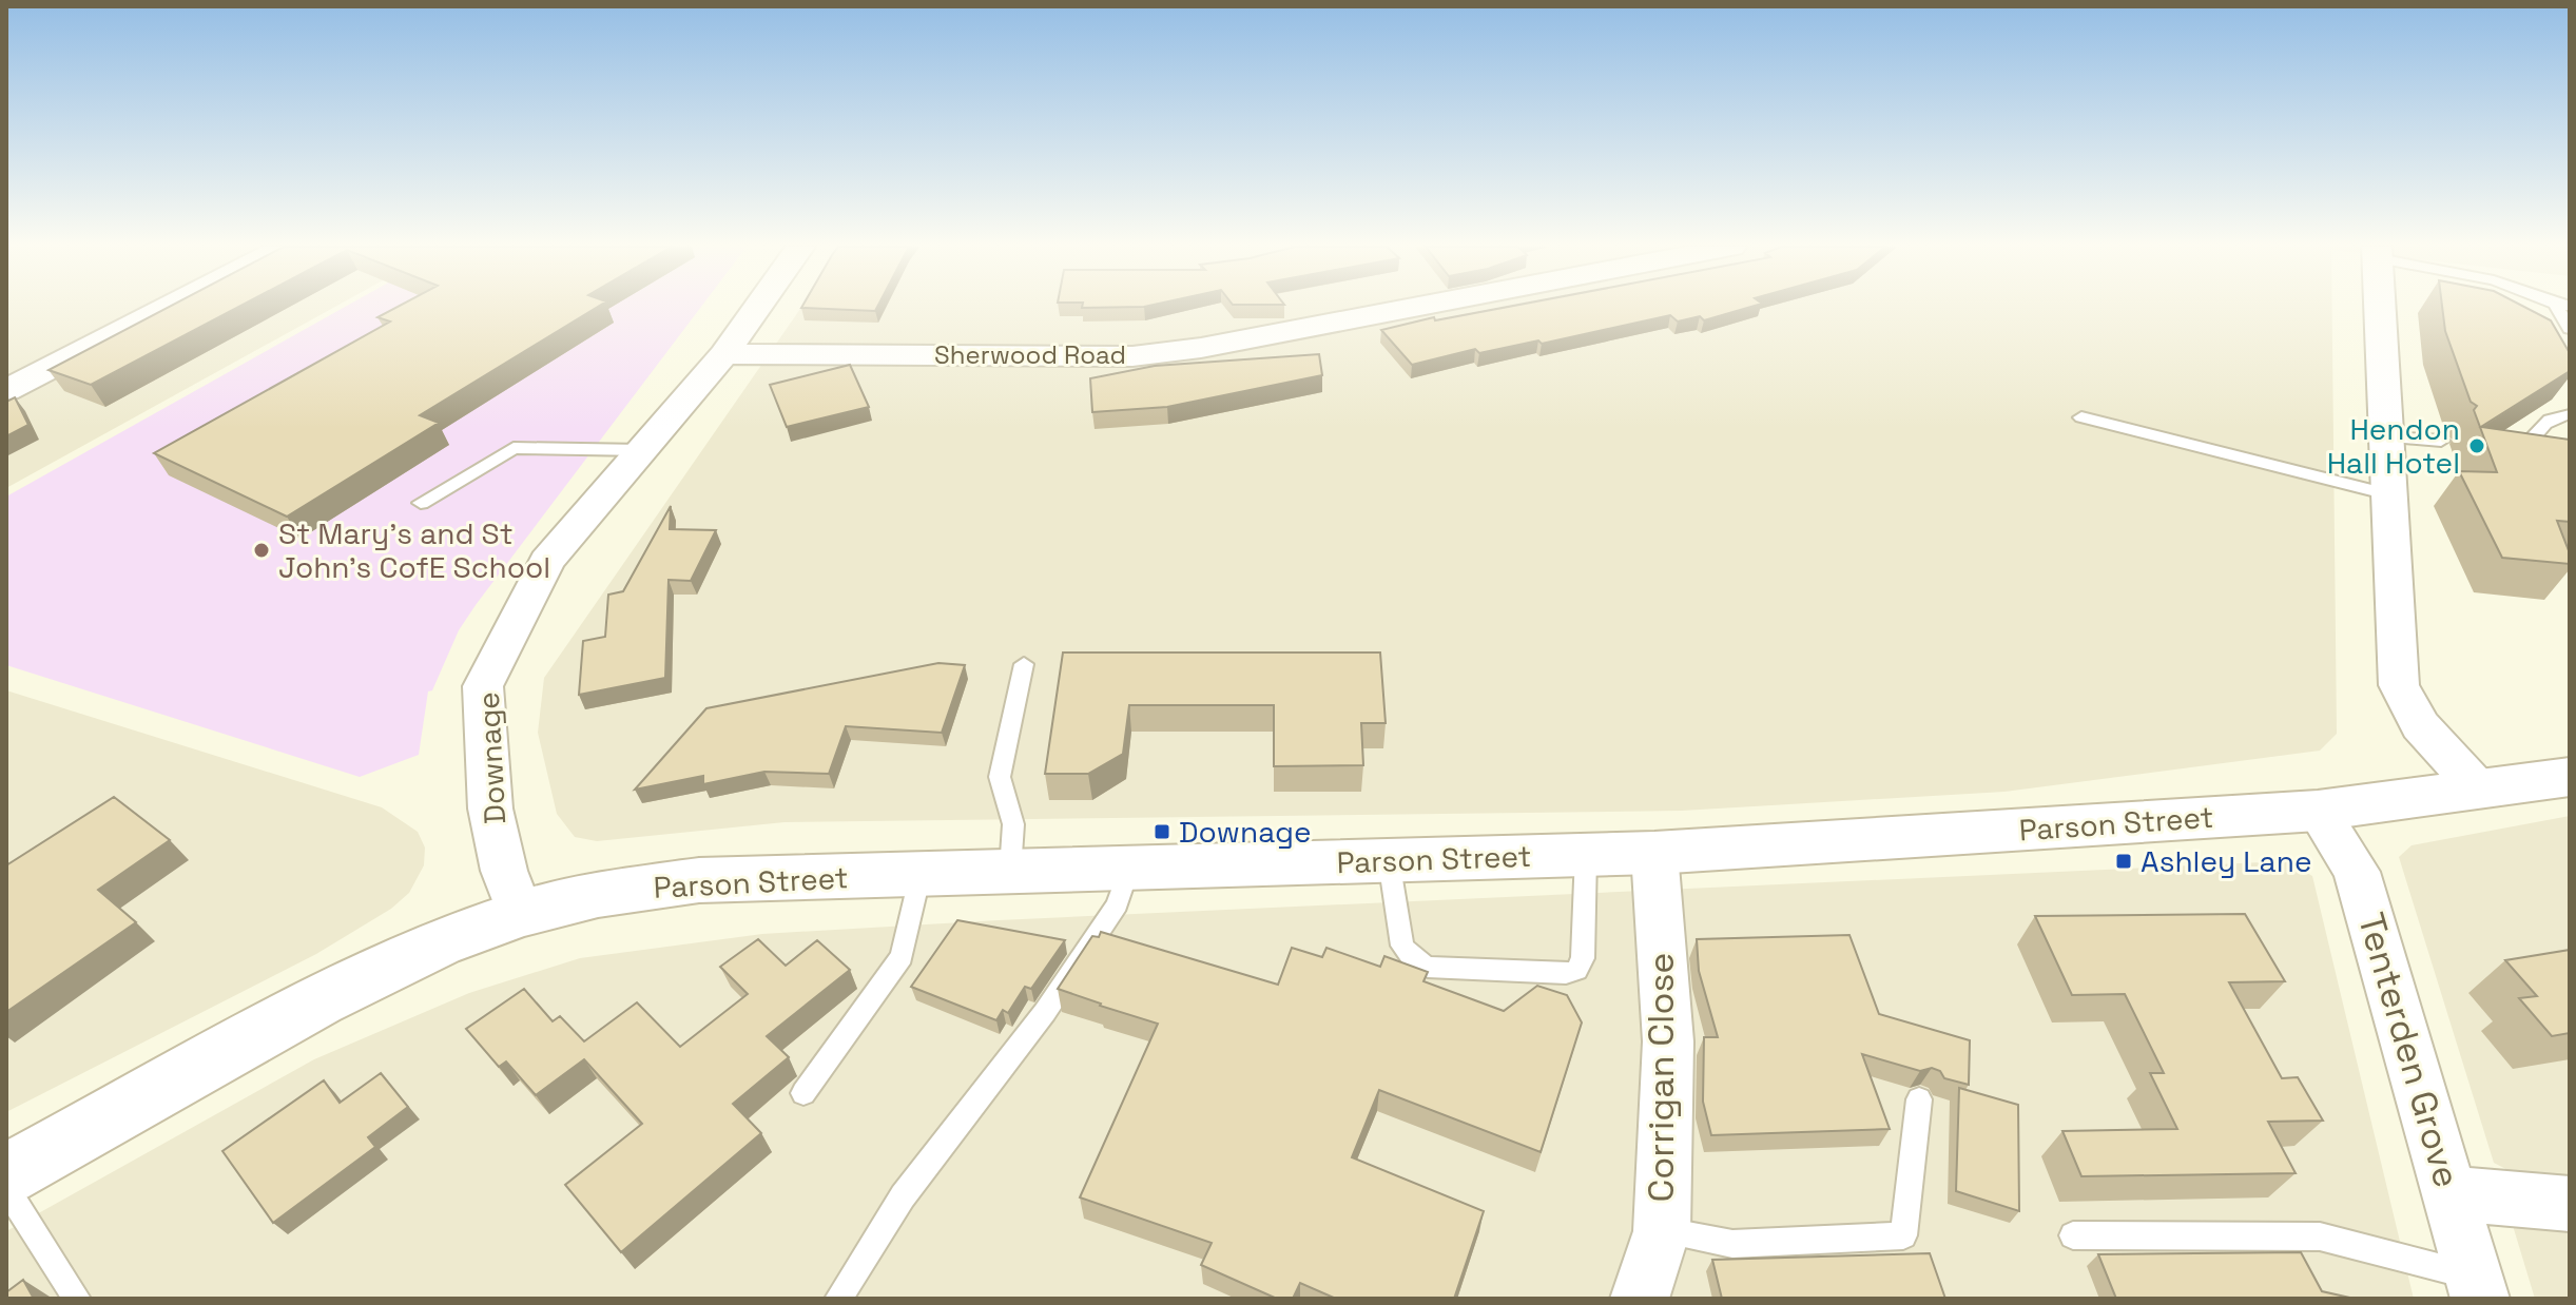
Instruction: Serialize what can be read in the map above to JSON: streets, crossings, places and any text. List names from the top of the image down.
{
  "streets": {
    "main road": ["Parson Street"],
    "street": [
      "Sherwood Road",
      "Downage",
      "Tenterden Grove",
      "Corrigan Close"
    ]
  },
  "crossings": [
    ["Sherwood Road", "Downage"],
    ["Downage", "Parson Street"],
    ["Parson Street", "Tenterden Grove"],
    ["Parson Street", "Corrigan Close"]
  ],
  "places": {
    "other": ["Hendon Hall Hotel", "St Mary's and St John's CofE School"],
    "transit": ["Downage", "Ashley Lane"]
  }
}
